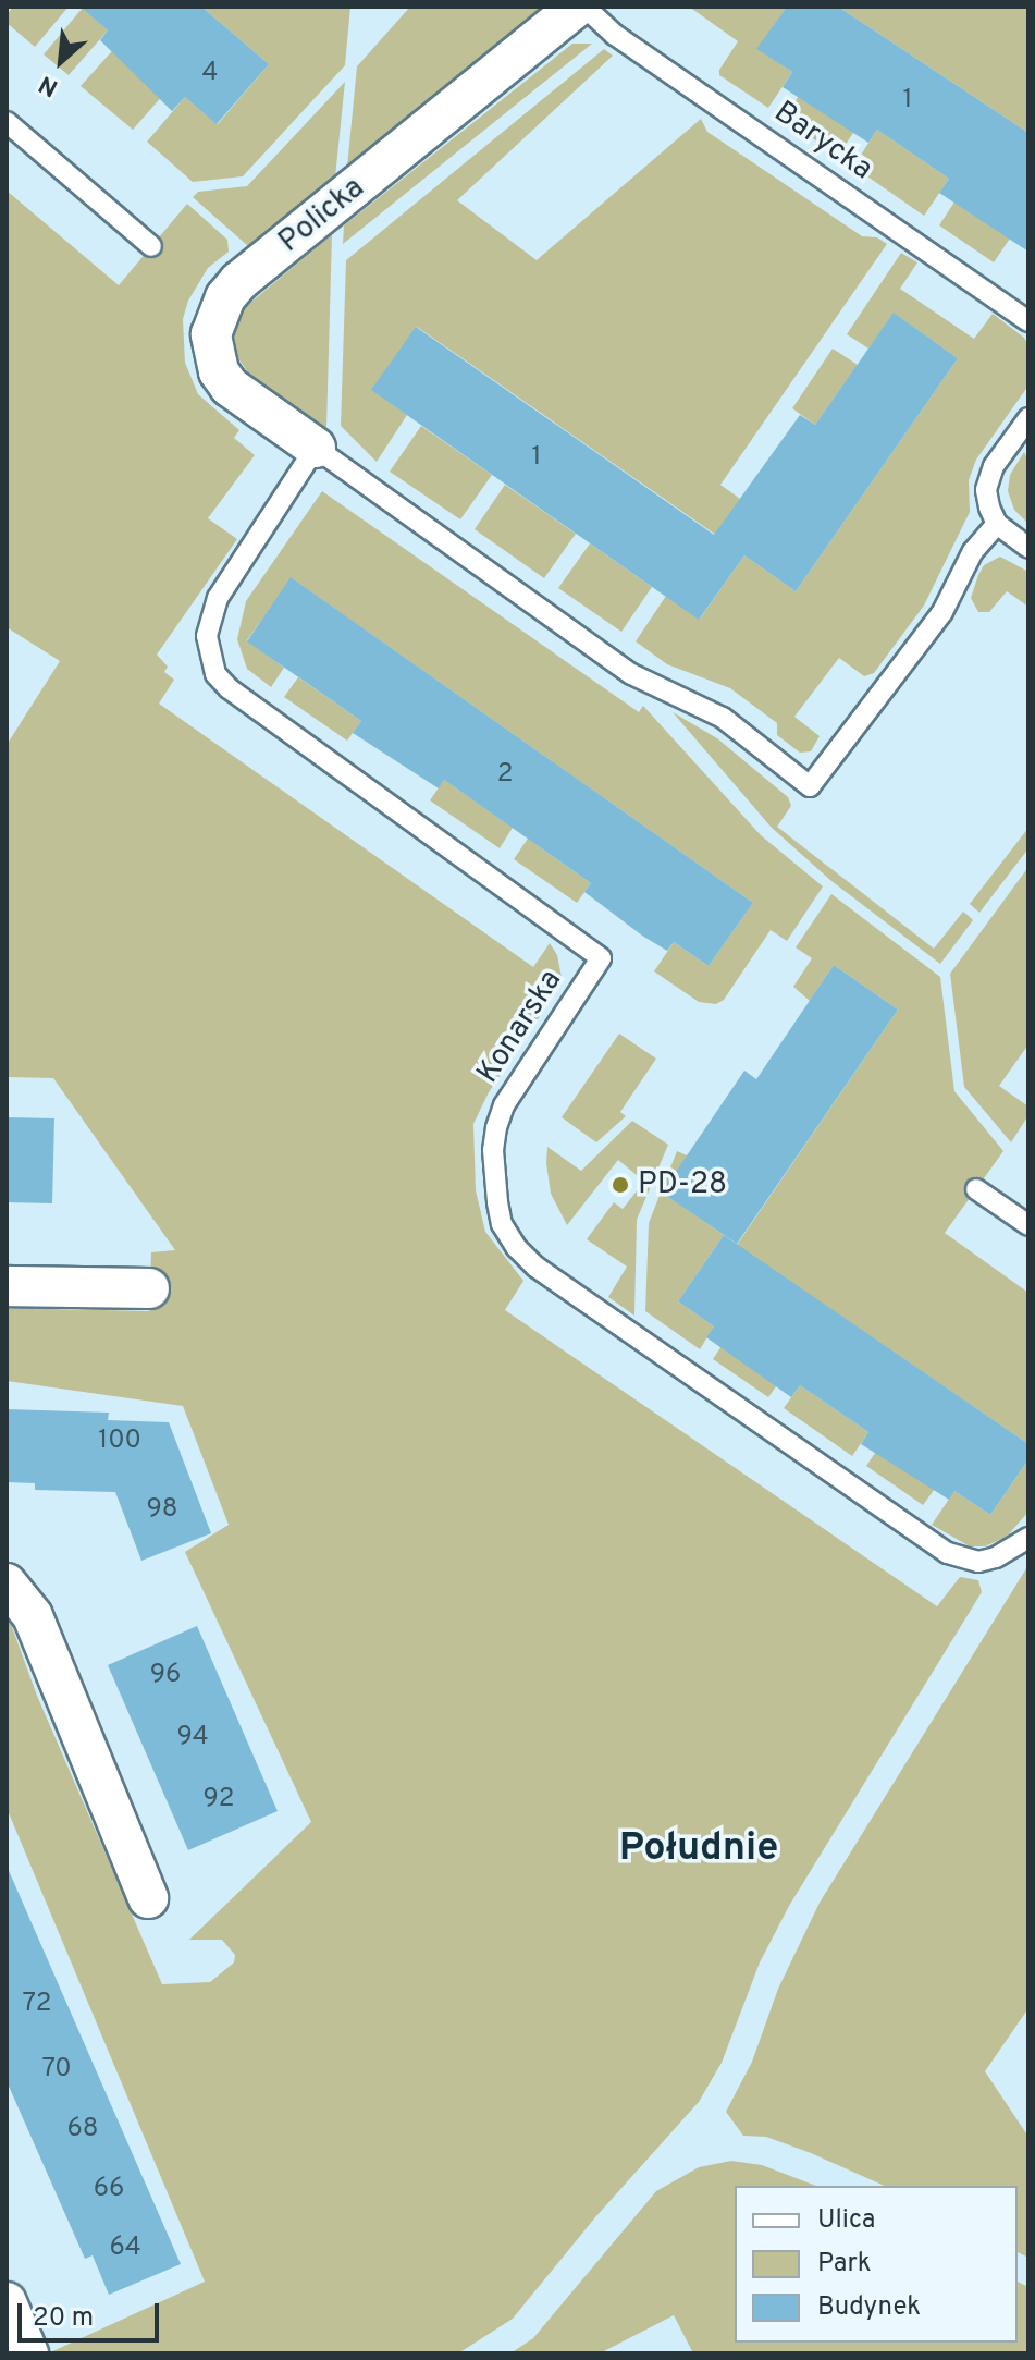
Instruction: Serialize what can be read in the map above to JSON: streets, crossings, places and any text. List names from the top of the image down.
{
  "streets": {
    "street": ["Policka"],
    "lane": ["Barycka", "Konarska"]
  },
  "crossings": [
    ["Policka", "Konarska"]
  ],
  "districts": ["Południe"],
  "places": ["PD-28"],
  "house_numbers": [
    "4",
    "1",
    "1",
    "2",
    "100",
    "98",
    "96",
    "94",
    "92",
    "72",
    "70",
    "68",
    "66",
    "64"
  ],
  "legend": ["Ulica", "Park", "Budynek"],
  "scale_bar": "20 m",
  "north": "bottom left"
}
